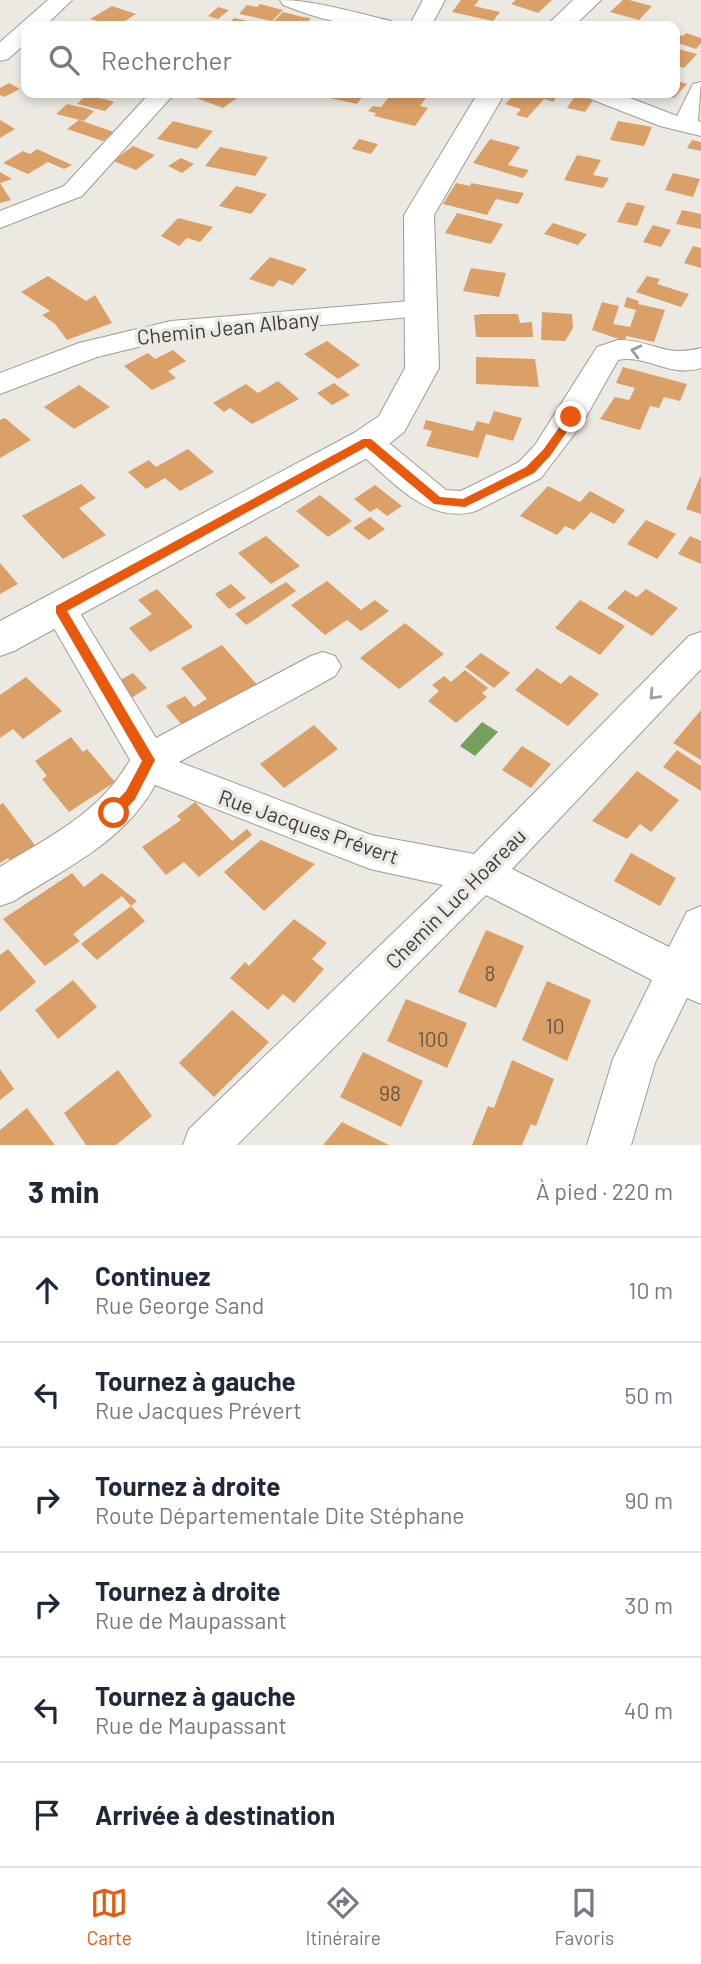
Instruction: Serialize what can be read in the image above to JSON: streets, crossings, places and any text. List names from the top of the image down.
{
  "streets": {
    "street": ["Chemin Jean Albany", "Rue Jacques Prévert", "Chemin Luc Hoareau"]
  },
  "crossings": [
    ["Rue Jacques Prévert", "Chemin Luc Hoareau"]
  ],
  "house_numbers": [
    "8",
    "10",
    "100",
    "98"
  ],
  "page": {
    "search": "Rechercher",
    "heading": ["3 min", "À pied · 220 m"],
    "list": [
      ["Continuez", "Rue George Sand", "10 m"],
      ["Tournez à gauche", "Rue Jacques Prévert", "50 m"],
      ["Tournez à droite", "Route Départementale Dite Stéphane", "90 m"],
      ["Tournez à droite", "Rue de Maupassant", "30 m"],
      ["Tournez à gauche", "Rue de Maupassant", "40 m"],
      "Arrivée à destination"
    ],
    "nav": ["Carte", "Itinéraire", "Favoris"]
  }
}
